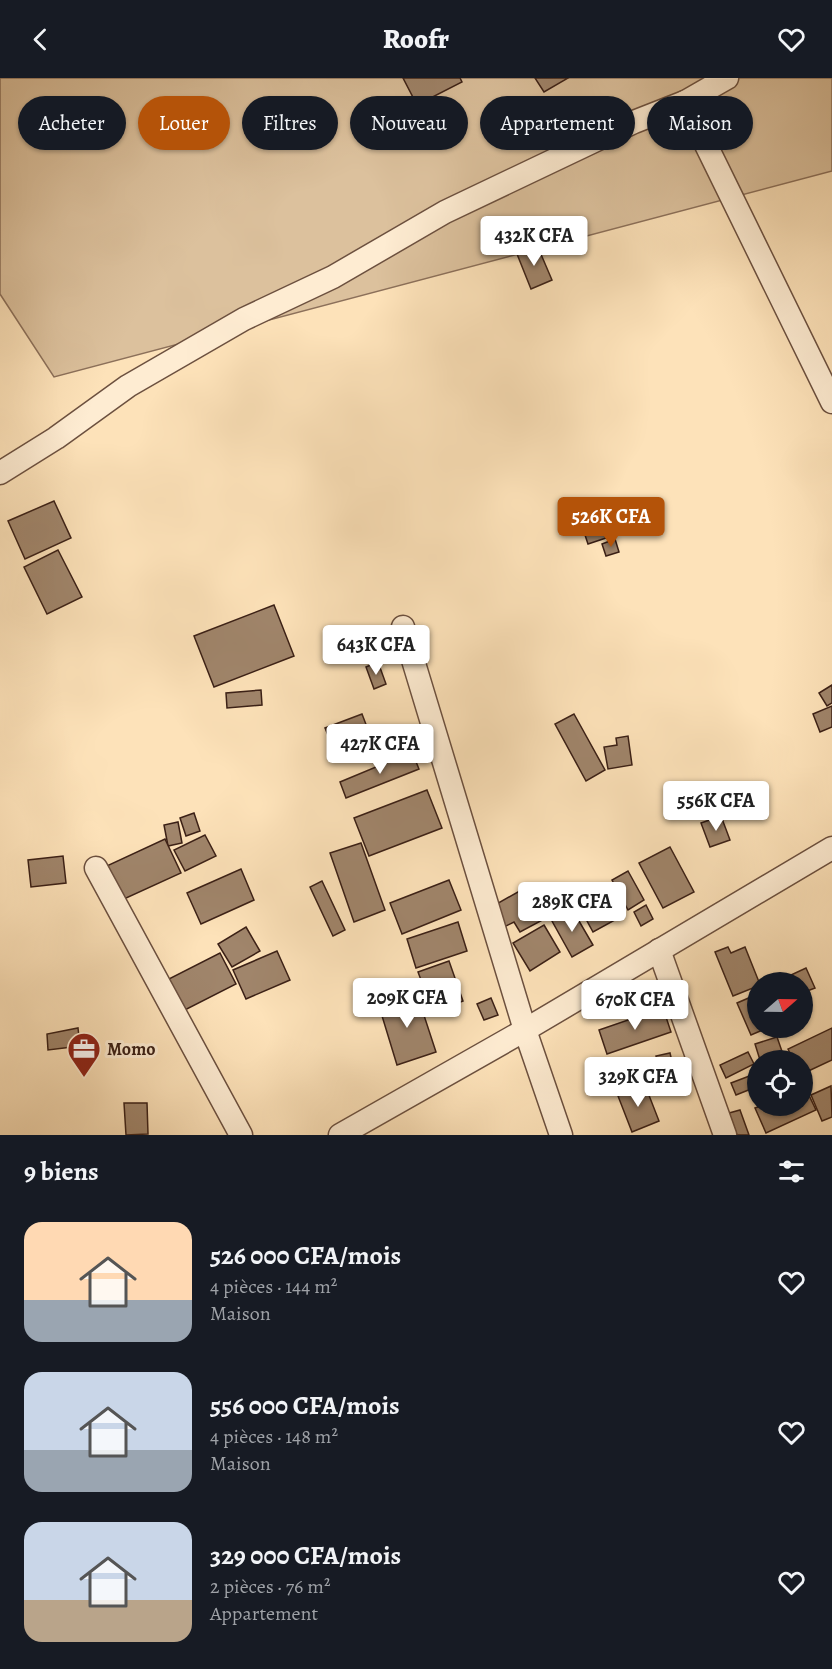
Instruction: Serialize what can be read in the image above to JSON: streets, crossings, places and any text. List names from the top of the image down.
{
  "places": {
    "office": ["Momo"]
  },
  "north": "right",
  "page": {
    "header": "Roofr",
    "chip": [
      "Acheter",
      "Louer",
      "Filtres",
      "Nouveau",
      "Appartement",
      "Maison"
    ],
    "price": [
      "432K CFA",
      "526K CFA",
      "643K CFA",
      "427K CFA",
      "556K CFA",
      "289K CFA",
      "209K CFA",
      "670K CFA",
      "329K CFA"
    ],
    "heading": "9 biens",
    "list": [
      {
        "name": "526 000 CFA/mois",
        "note": "4 pièces · 144 m² · Maison"
      },
      {
        "name": "556 000 CFA/mois",
        "note": "4 pièces · 148 m² · Maison"
      },
      {
        "name": "329 000 CFA/mois",
        "note": "2 pièces · 76 m² · Appartement"
      }
    ]
  }
}
